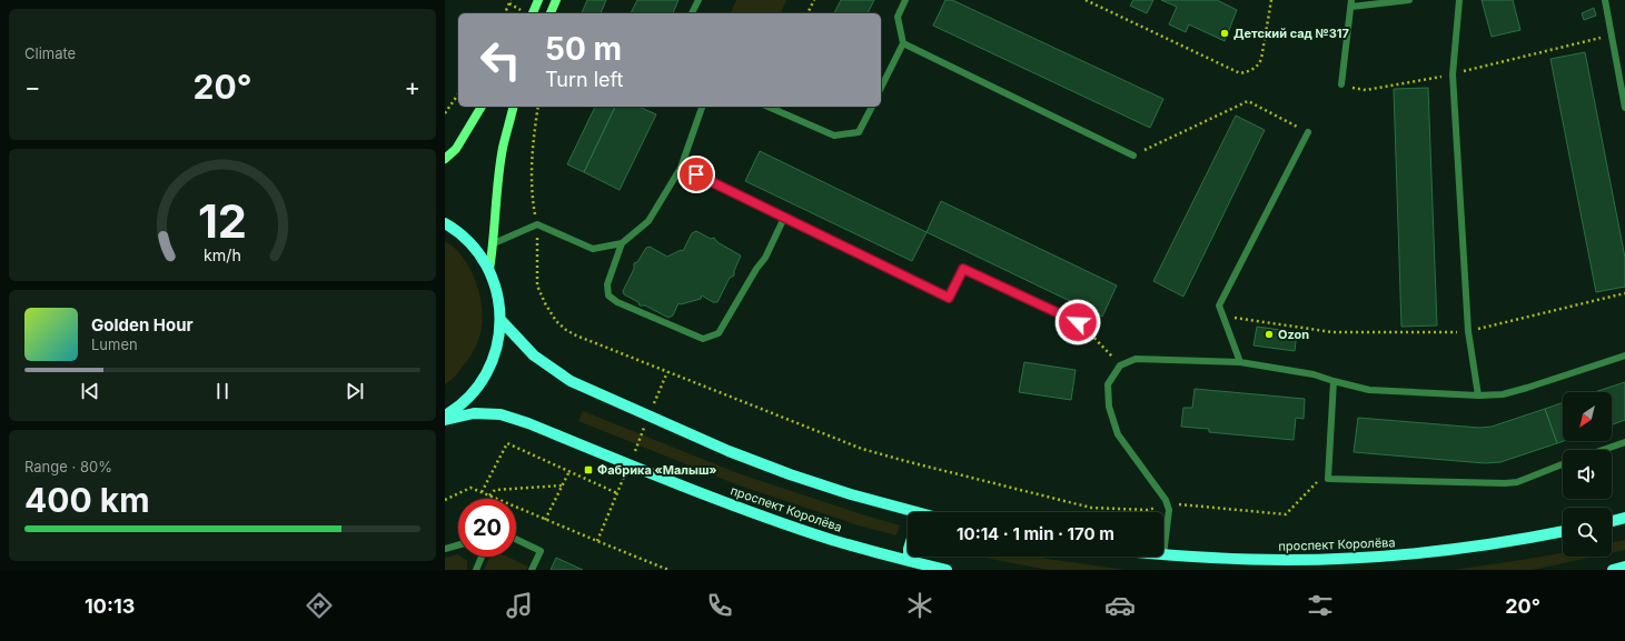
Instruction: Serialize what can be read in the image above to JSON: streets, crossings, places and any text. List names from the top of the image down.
{
  "streets": {
    "main road": ["проспект Королёва"]
  },
  "places": {
    "other": ["Детский сад №317", "Ozon"],
    "transit": ["Фабрика «Малыш»"]
  },
  "north": "bottom left",
  "page": {
    "tile": [
      "Climate",
      ["Range · 80%", "400 km"]
    ],
    "turn": ["50 m", "Turn left"],
    "heat": ["−", "20°", "+"],
    "song": ["Golden Hour", "Lumen"],
    "limit": "20",
    "trip": "10:14 · 1 min · 170 m",
    "tabs": ["10:13", "20°"],
    "gauge": ["12", "km/h"]
  }
}
